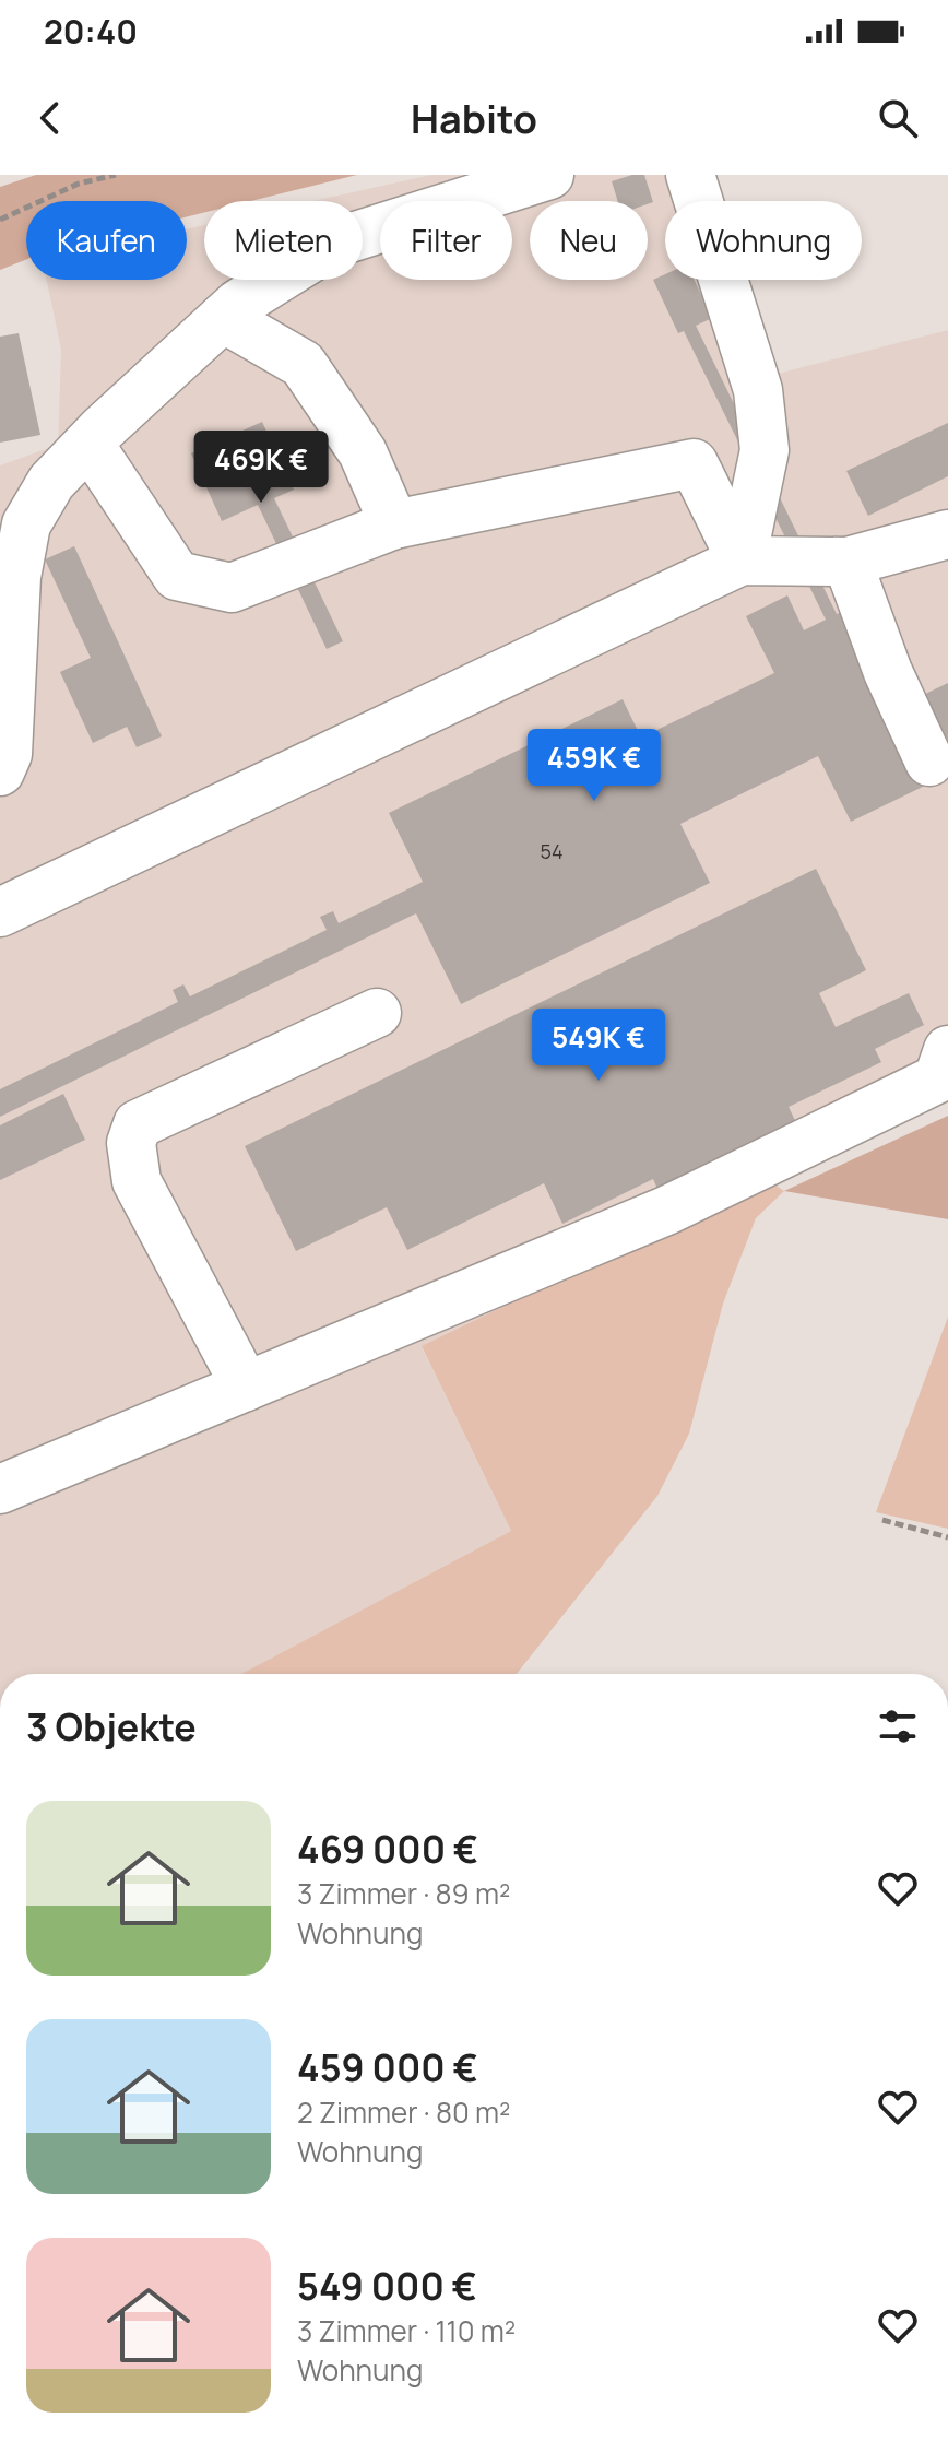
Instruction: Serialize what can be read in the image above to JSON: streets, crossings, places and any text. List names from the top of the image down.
{
  "house_numbers": ["54"],
  "page": {
    "status": "20:40",
    "header": "Habito",
    "chip": [
      "Kaufen",
      "Mieten",
      "Filter",
      "Neu",
      "Wohnung"
    ],
    "price": ["469K €", "459K €", "549K €"],
    "heading": "3 Objekte",
    "list": [
      {
        "name": "469 000 €",
        "note": "3 Zimmer · 89 m² · Wohnung"
      },
      {
        "name": "459 000 €",
        "note": "2 Zimmer · 80 m² · Wohnung"
      },
      {
        "name": "549 000 €",
        "note": "3 Zimmer · 110 m² · Wohnung"
      }
    ]
  }
}
